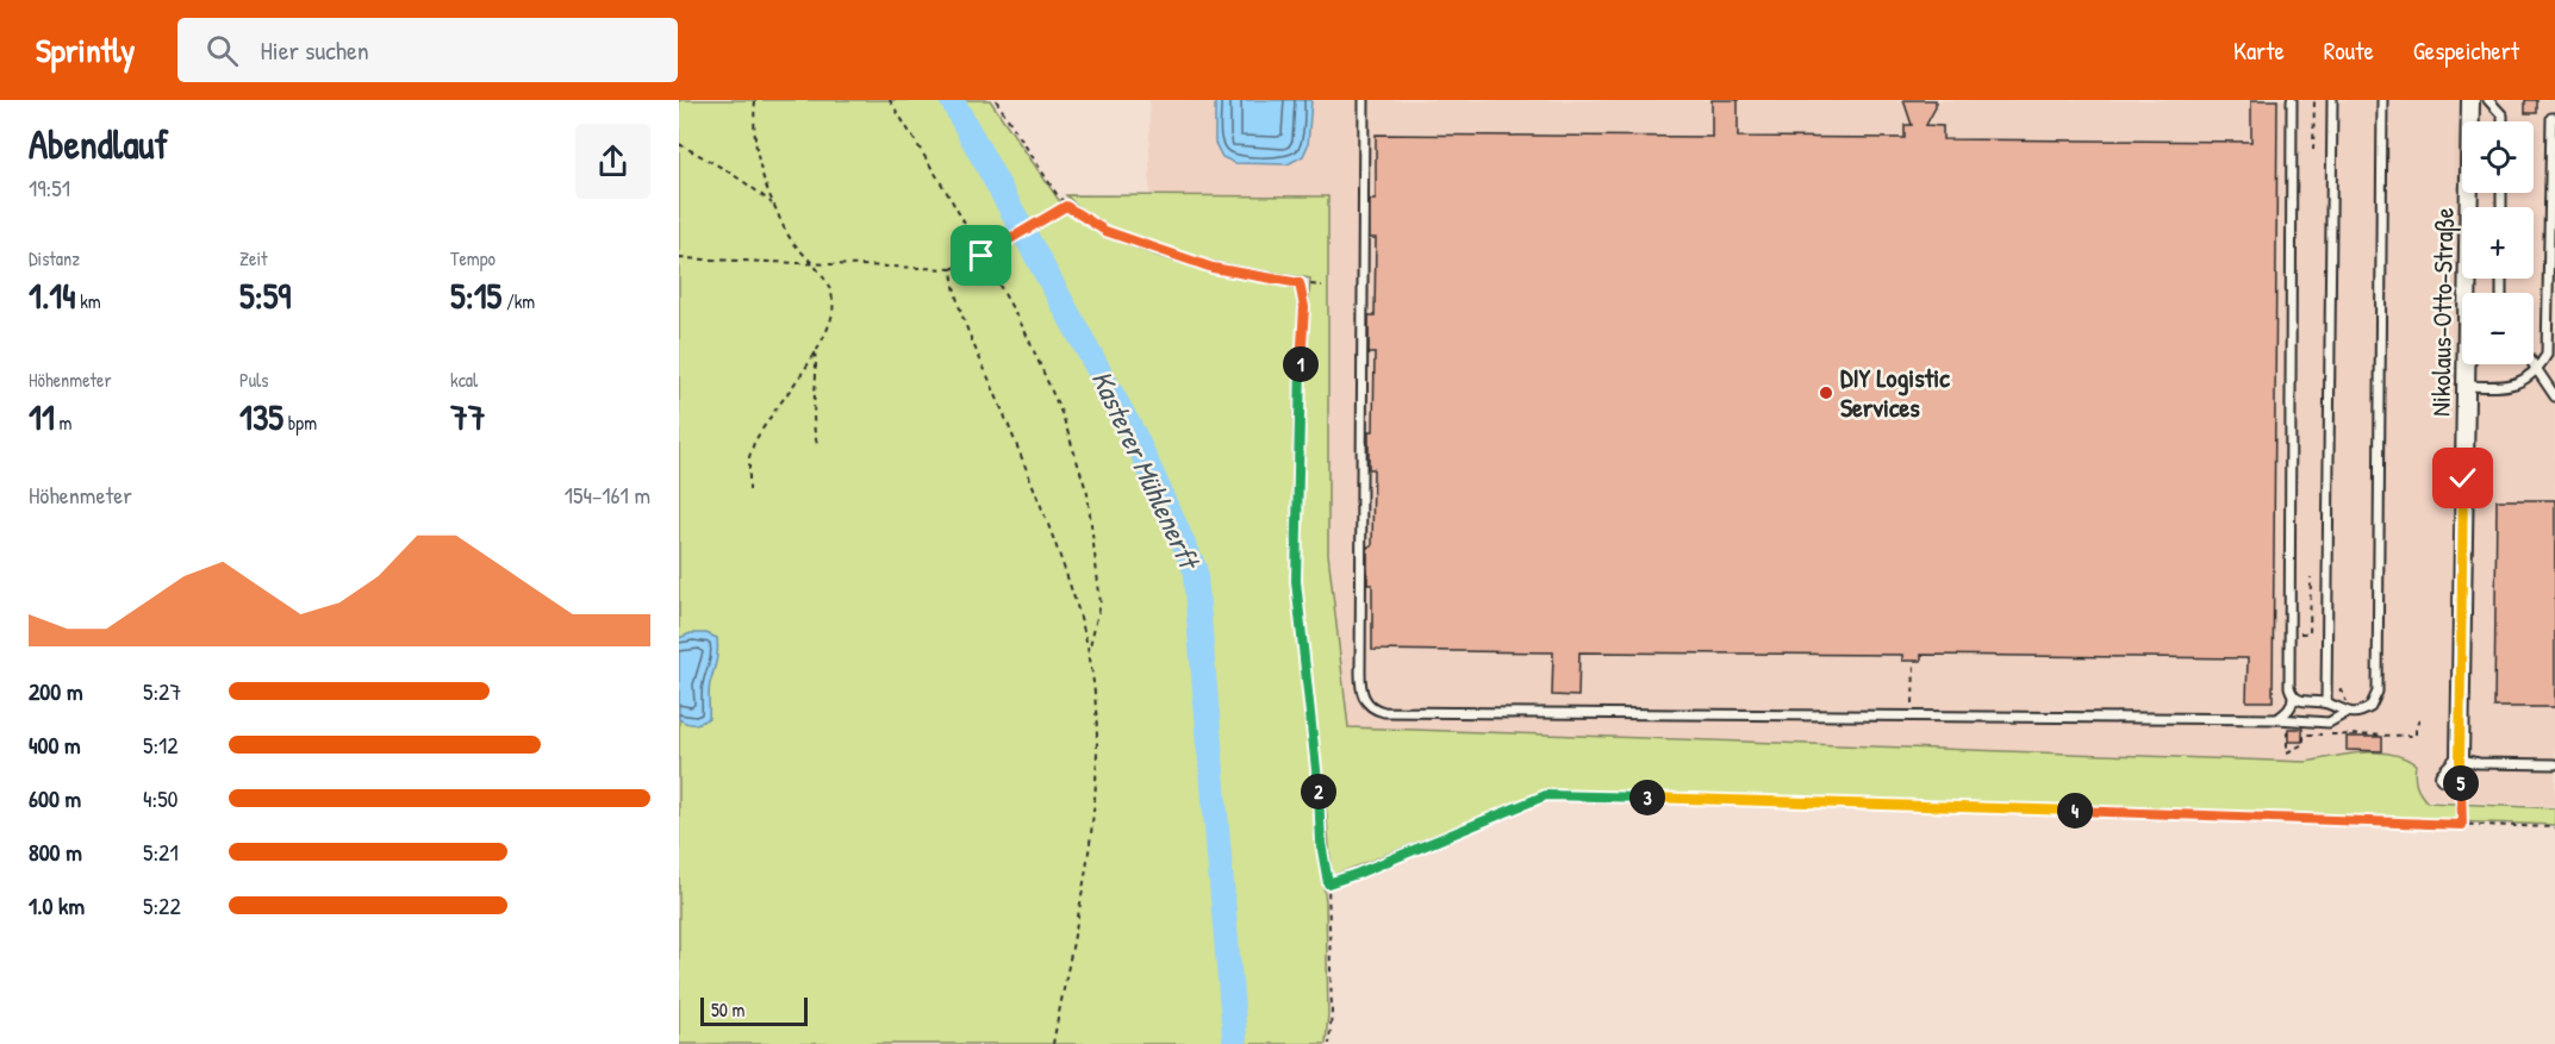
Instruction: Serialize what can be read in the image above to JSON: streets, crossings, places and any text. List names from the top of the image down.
{
  "streets": {
    "street": ["Nikolaus-Otto-Straße"]
  },
  "water": ["Kasterer Mühlenerft"],
  "places": ["DIY Logistic Services"],
  "scale_bar": "50 m",
  "page": {
    "header": "Sprintly",
    "search": "Hier suchen",
    "nav": ["Karte", "Route", "Gespeichert"],
    "heading": ["Abendlauf", "19:51"],
    "map_buttons": ["+", "−"],
    "stats": [
      ["Distanz", "1.14 km"],
      ["Zeit", "5:59"],
      ["Tempo", "5:15 /km"],
      ["Höhenmeter", "11 m"],
      ["Puls", "135 bpm"],
      ["kcal", "77"]
    ],
    "pins": [
      "1",
      "5",
      "2",
      "3",
      "4"
    ],
    "chart": ["Höhenmeter", "154–161 m"],
    "list": [
      {
        "name": "200 m",
        "note": "5:27"
      },
      {
        "name": "400 m",
        "note": "5:12"
      },
      {
        "name": "600 m",
        "note": "4:50"
      },
      {
        "name": "800 m",
        "note": "5:21"
      },
      {
        "name": "1.0 km",
        "note": "5:22"
      }
    ],
    "scale": "50 m"
  }
}
